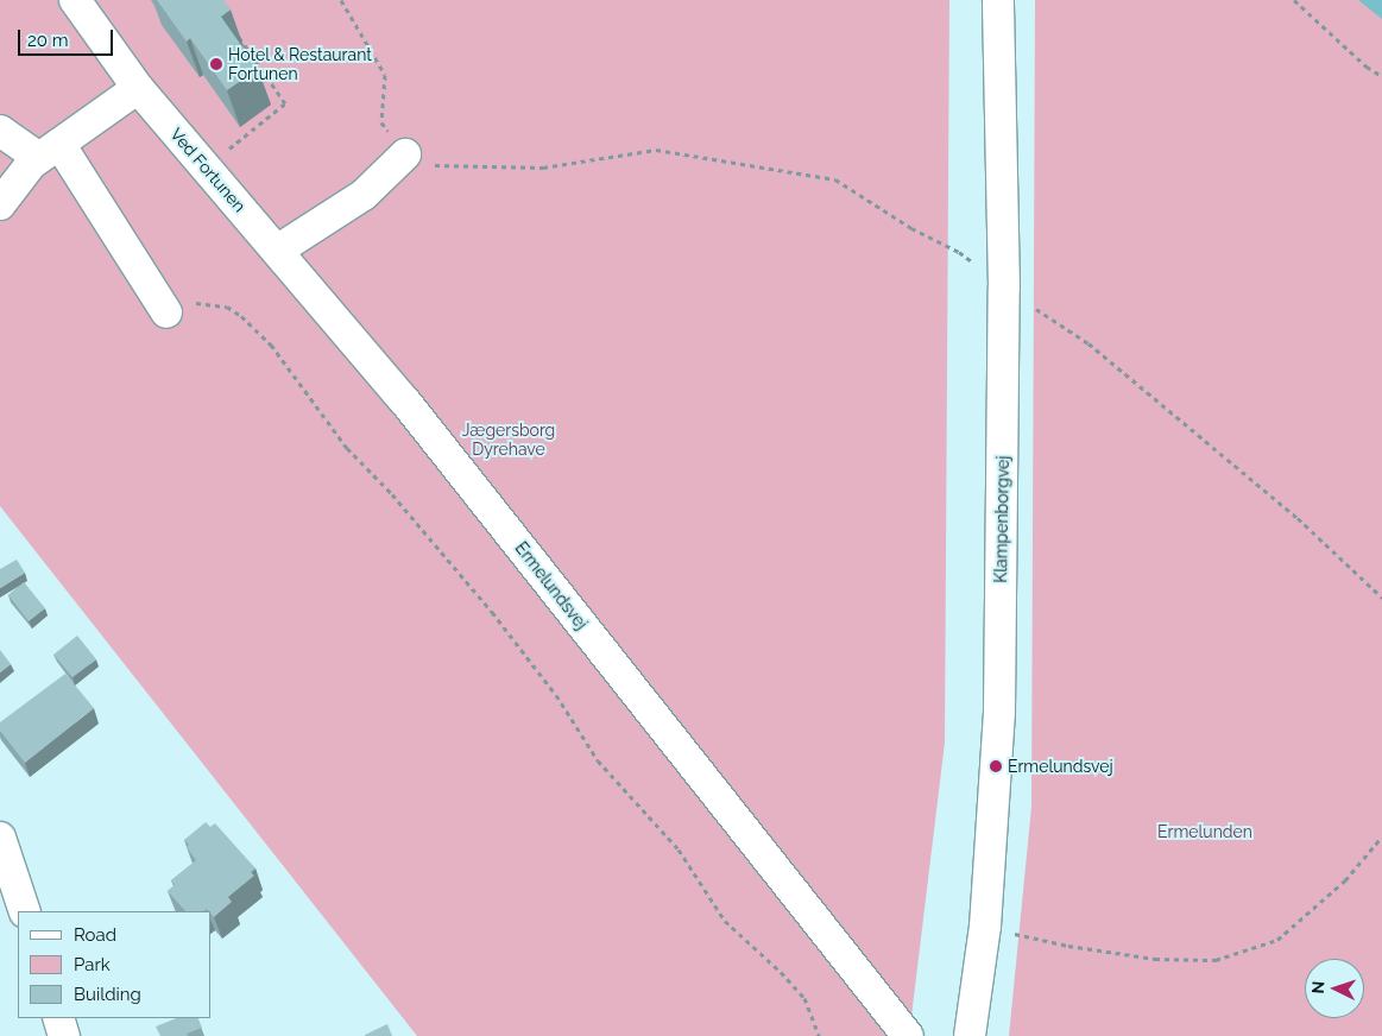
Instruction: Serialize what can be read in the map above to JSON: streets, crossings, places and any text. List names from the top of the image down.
{
  "streets": {
    "street": ["Ved Fortunen", "Klampenborgvej", "Ermelundsvej"]
  },
  "crossings": [
    ["Ved Fortunen", "Ermelundsvej"]
  ],
  "parks": ["Jægersborg Dyrehave", "Ermelunden"],
  "places": ["Hotel & Restaurant Fortunen", "Ermelundsvej"],
  "legend": ["Road", "Park", "Building"],
  "scale_bar": "20 m",
  "north": "left"
}
